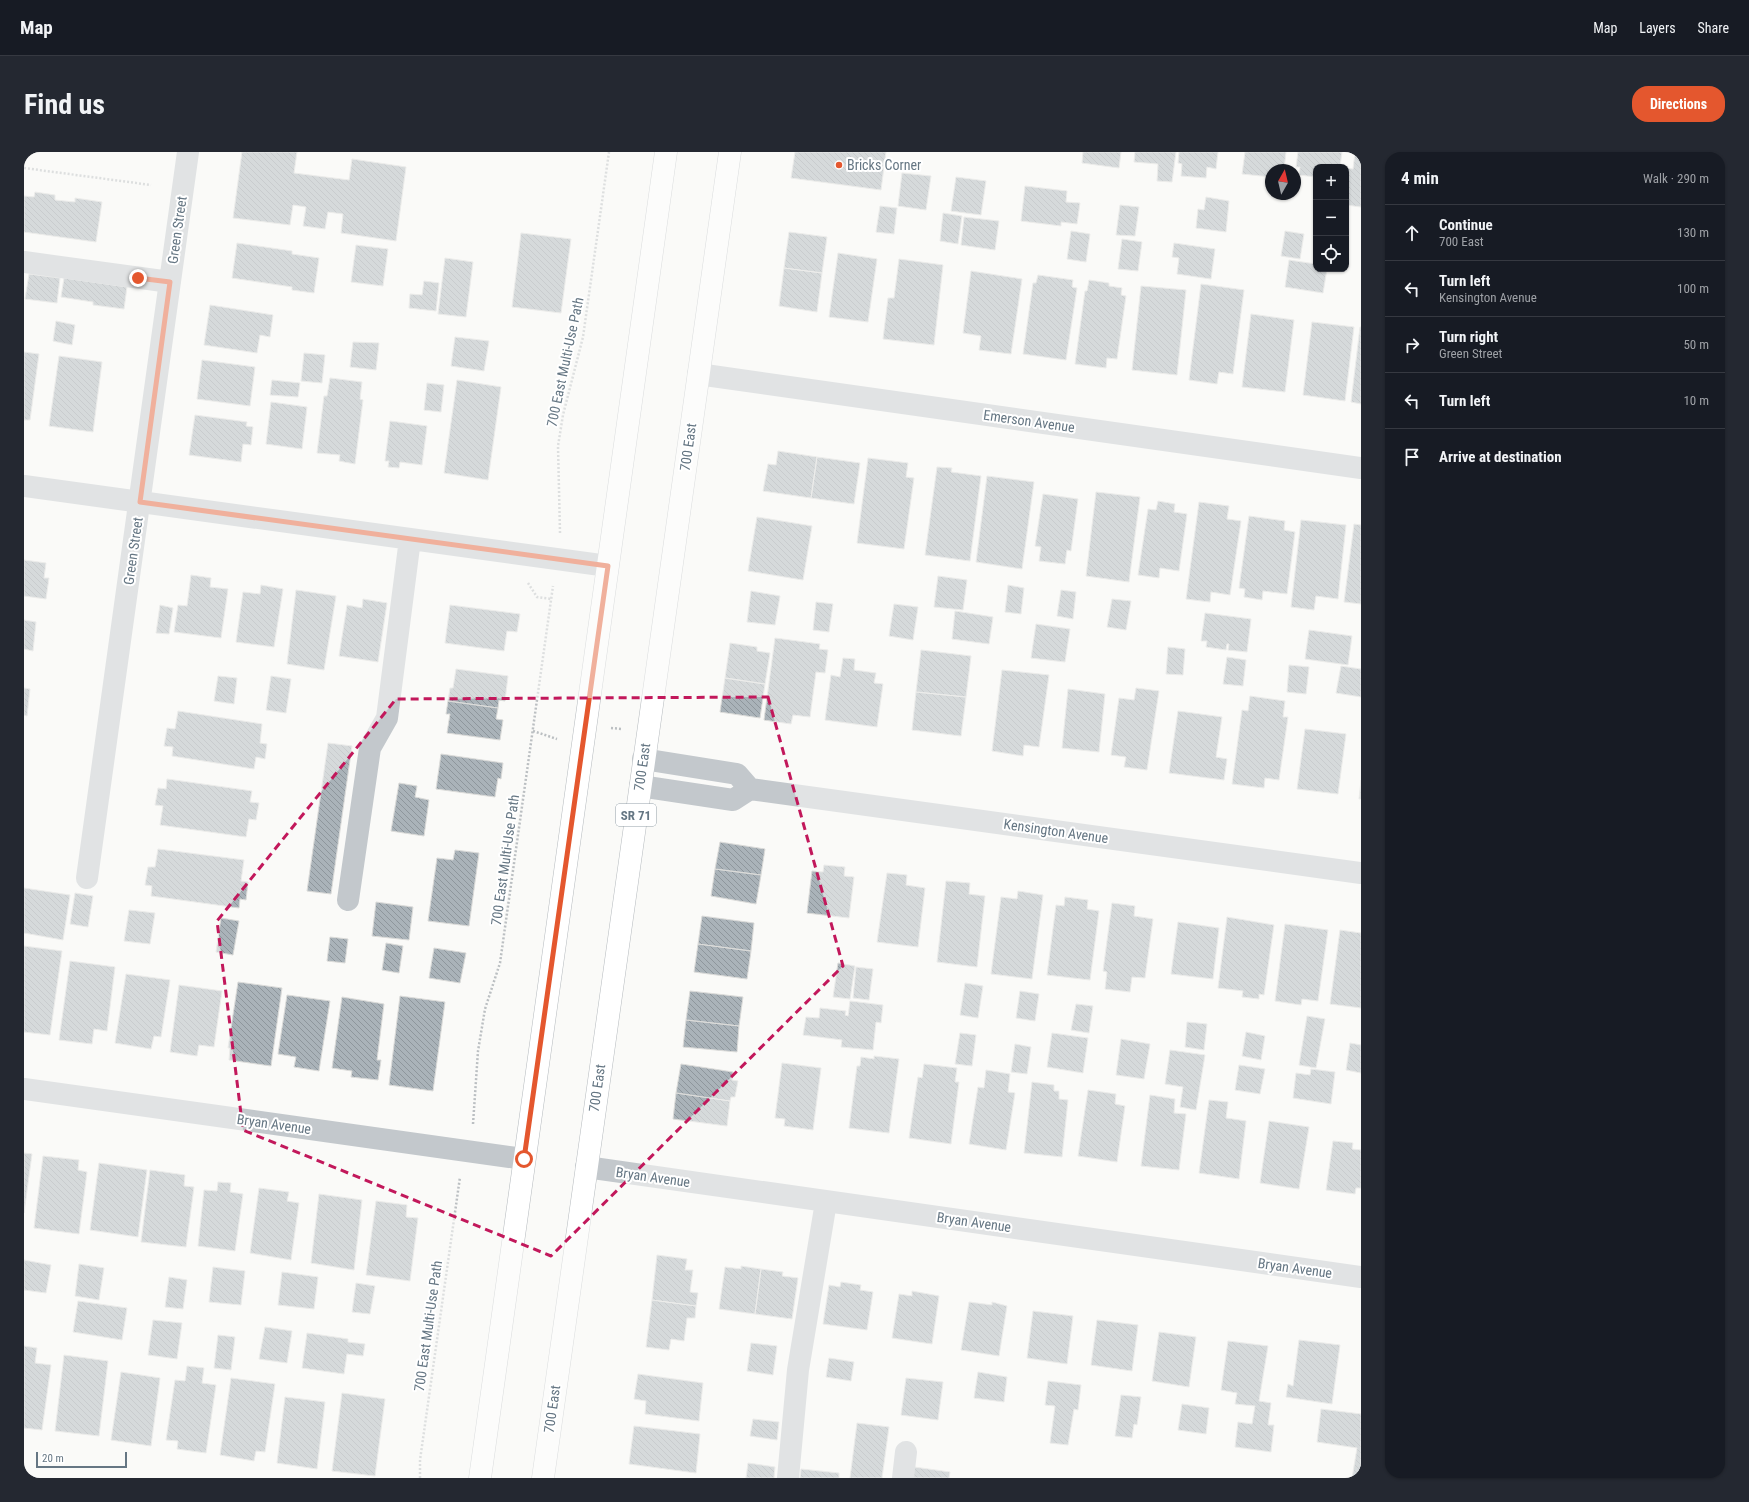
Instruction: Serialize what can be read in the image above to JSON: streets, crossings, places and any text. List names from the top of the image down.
{
  "streets": {
    "main road": ["700 East", "SR 71"],
    "street": [
      "Green Street",
      "Emerson Avenue",
      "Kensington Avenue",
      "Bryan Avenue"
    ],
    "path": ["700 East Multi-Use Path"]
  },
  "crossings": [
    ["Emerson Avenue", "700 East"],
    ["700 East", "Bryan Avenue"]
  ],
  "places": ["Bricks Corner"],
  "scale_bar": "20 m",
  "north": "top",
  "page": {
    "header": "Map",
    "nav": ["Map", "Layers", "Share"],
    "buttons": "Directions",
    "title": "Find us",
    "heading": ["4 min", "Walk · 290 m"],
    "map_buttons": ["+", "−"],
    "list": [
      ["Continue", "700 East", "130 m"],
      ["Turn left", "Kensington Avenue", "100 m"],
      ["Turn right", "Green Street", "50 m"],
      ["Turn left", "10 m"],
      "Arrive at destination"
    ],
    "scale": "20 m"
  }
}
